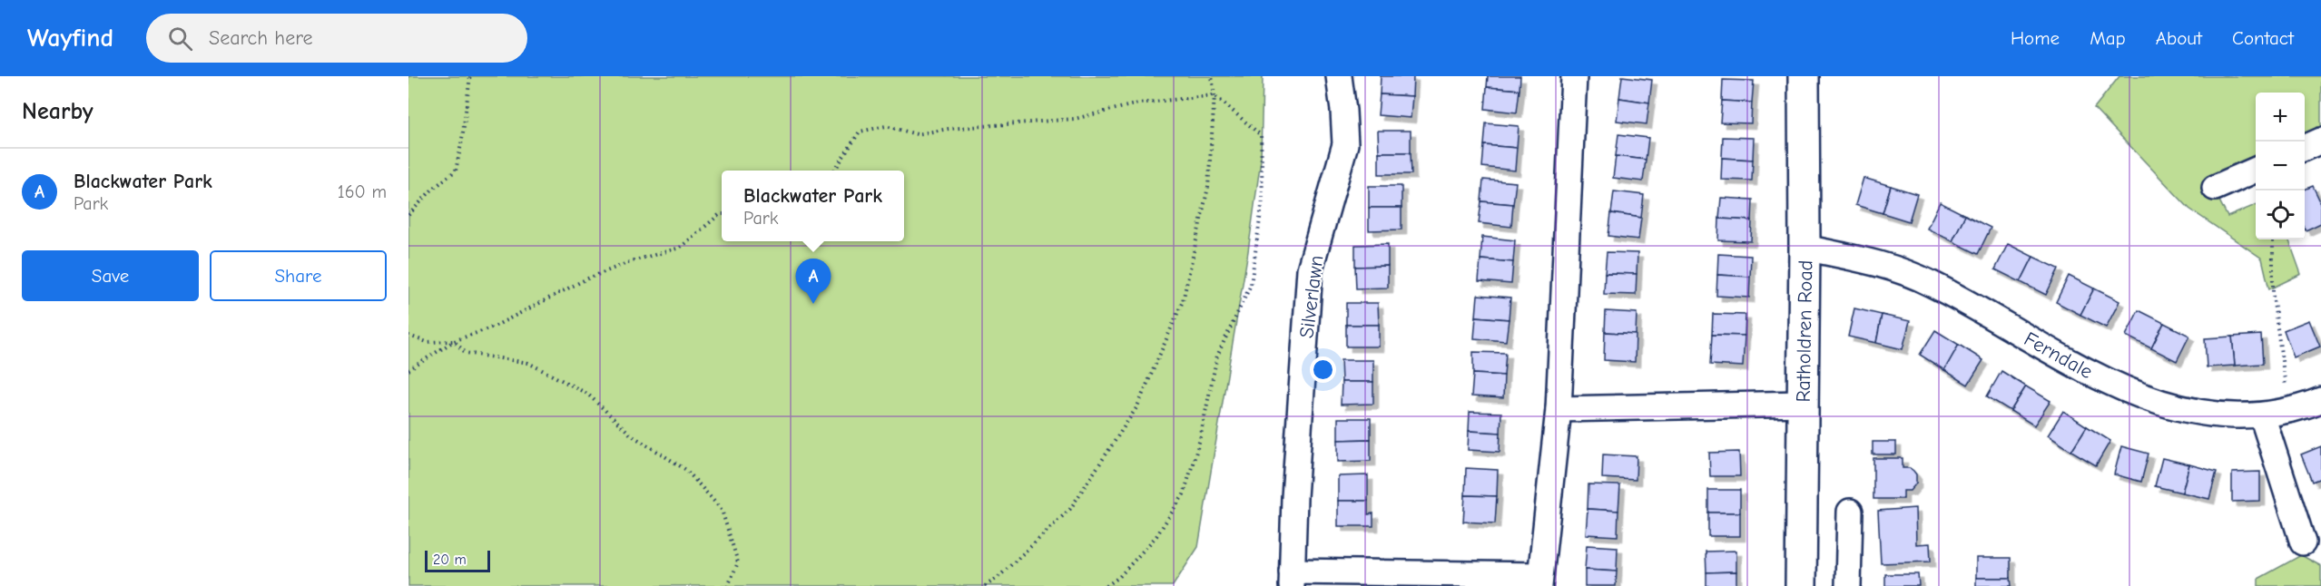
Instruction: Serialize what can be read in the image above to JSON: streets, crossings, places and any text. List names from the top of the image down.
{
  "streets": {
    "street": ["Silverlawn", "Ratholdren Road", "Ferndale"]
  },
  "crossings": [
    ["Ratholdren Road", "Ferndale"]
  ],
  "scale_bar": "20 m",
  "page": {
    "header": "Wayfind",
    "search": "Search here",
    "nav": [
      "Home",
      "Map",
      "About",
      "Contact"
    ],
    "heading": "Nearby",
    "map_buttons": ["+", "−"],
    "list": [
      {
        "mark": "A",
        "name": "Blackwater Park",
        "note": "Park",
        "value": "160 m"
      }
    ],
    "popup": ["Blackwater Park", "Park"],
    "buttons": ["Save", "Share"],
    "pins": "A",
    "scale": "20 m"
  }
}
